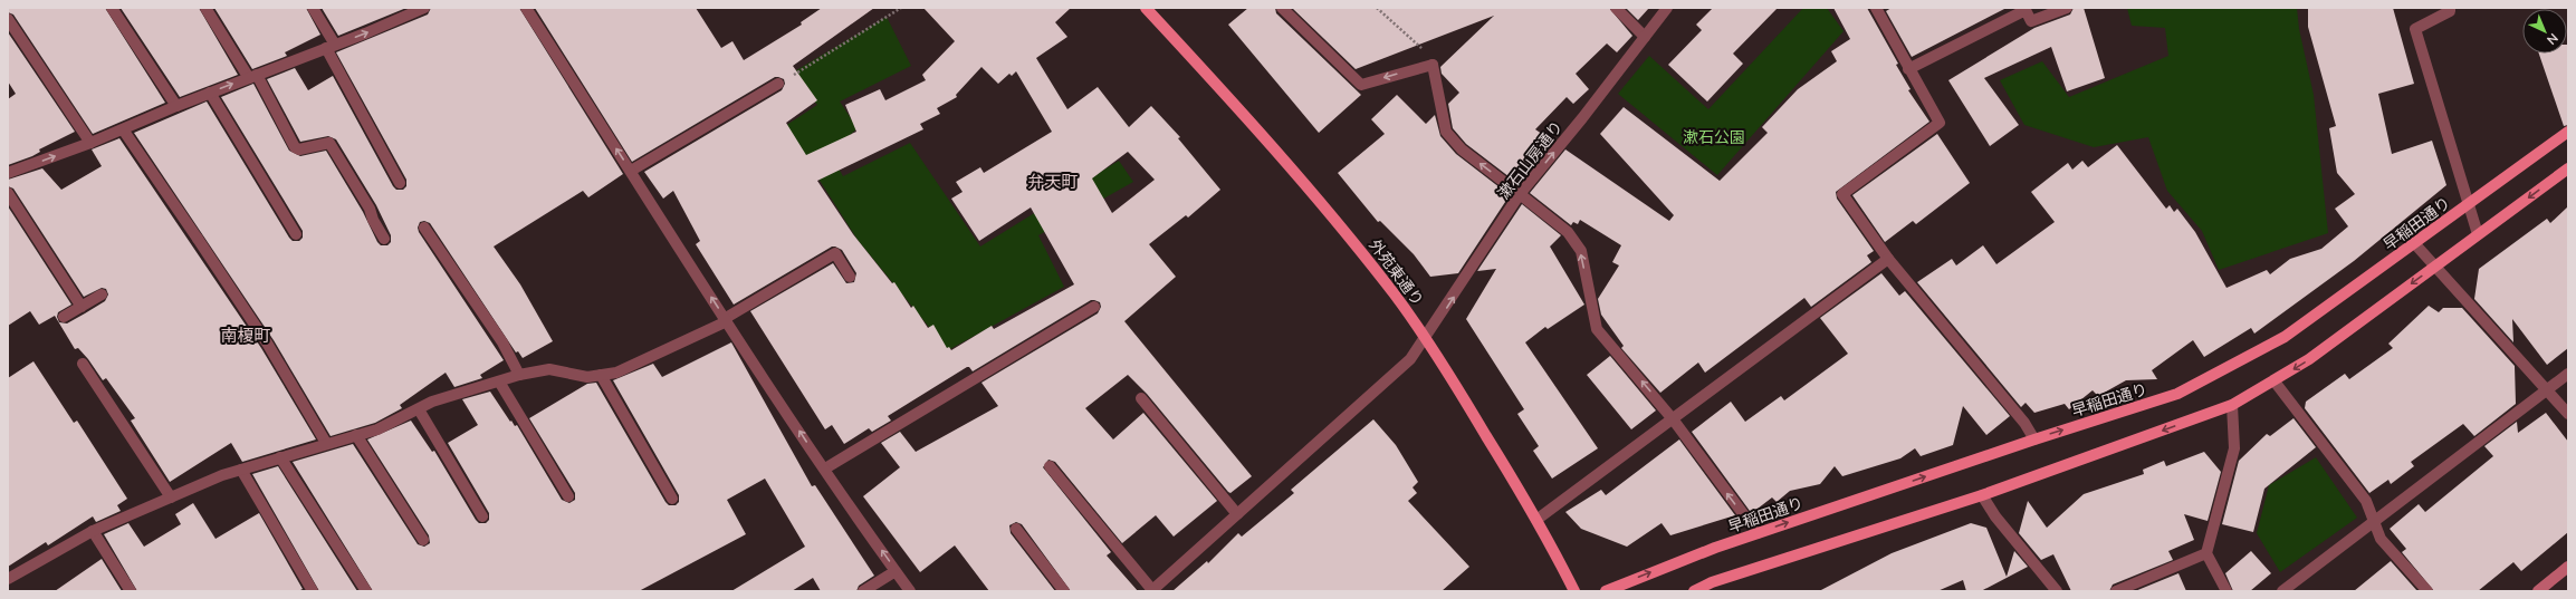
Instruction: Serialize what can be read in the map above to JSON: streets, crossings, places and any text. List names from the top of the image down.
{
  "streets": {
    "main road": ["早稲田通り", "外苑東通り"],
    "street": ["漱石山房通り"]
  },
  "crossings": [
    ["漱石山房通り", "外苑東通り"]
  ],
  "one_way": ["漱石山房通り"],
  "districts": ["弁天町", "南榎町"],
  "parks": ["漱石公園"],
  "north": "bottom right"
}
